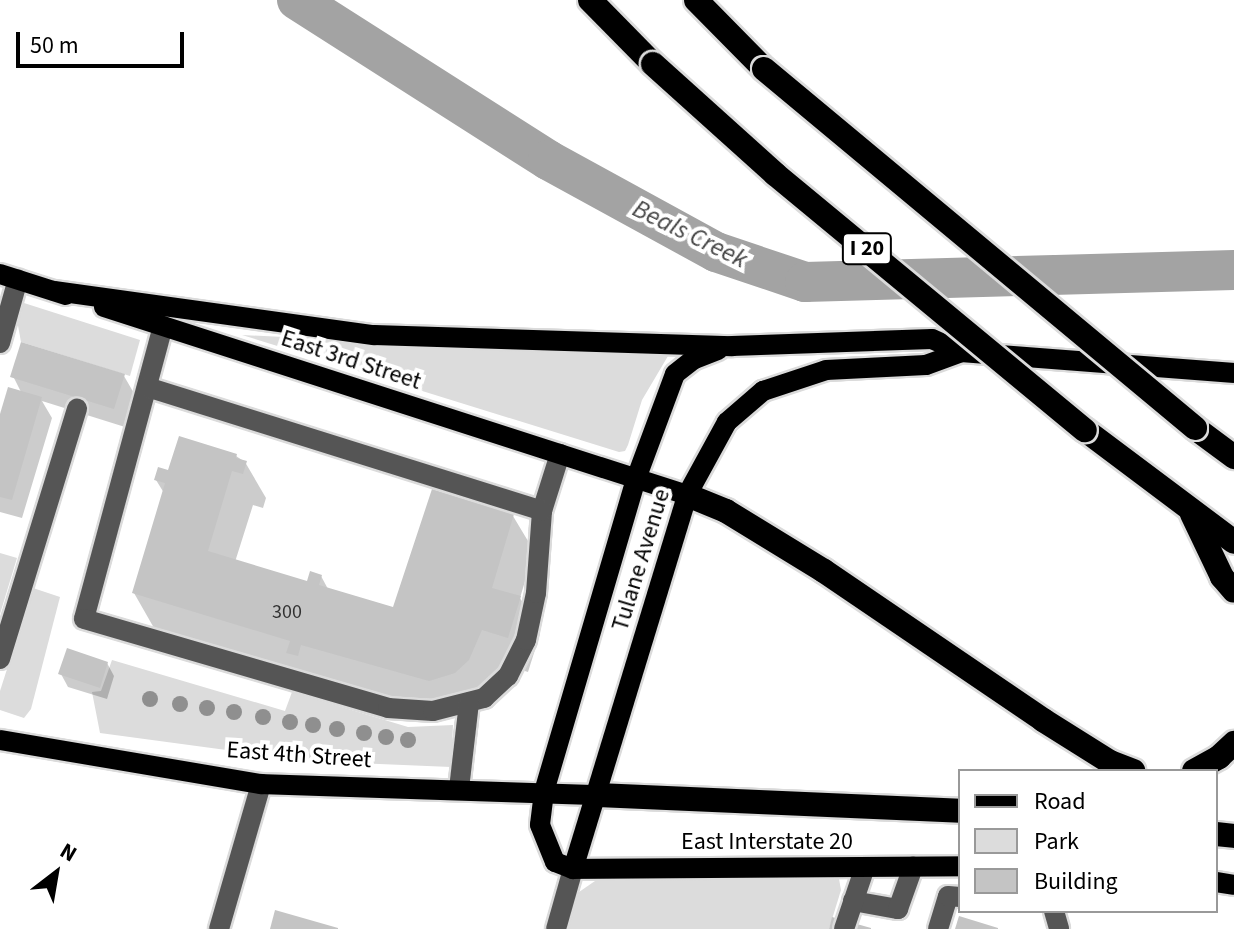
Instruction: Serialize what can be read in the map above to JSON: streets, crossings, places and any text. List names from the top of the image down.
{
  "streets": {
    "highway": ["I 20"],
    "main road": [
      "East 3rd Street",
      "Tulane Avenue",
      "East 4th Street",
      "East Interstate 20"
    ]
  },
  "crossings": [
    ["East 3rd Street", "Tulane Avenue"],
    ["Tulane Avenue", "East 4th Street"],
    ["Tulane Avenue", "East Interstate 20"]
  ],
  "water": ["Beals Creek"],
  "house_numbers": ["300"],
  "legend": ["Road", "Park", "Building"],
  "scale_bar": "50 m",
  "north": "top right"
}
